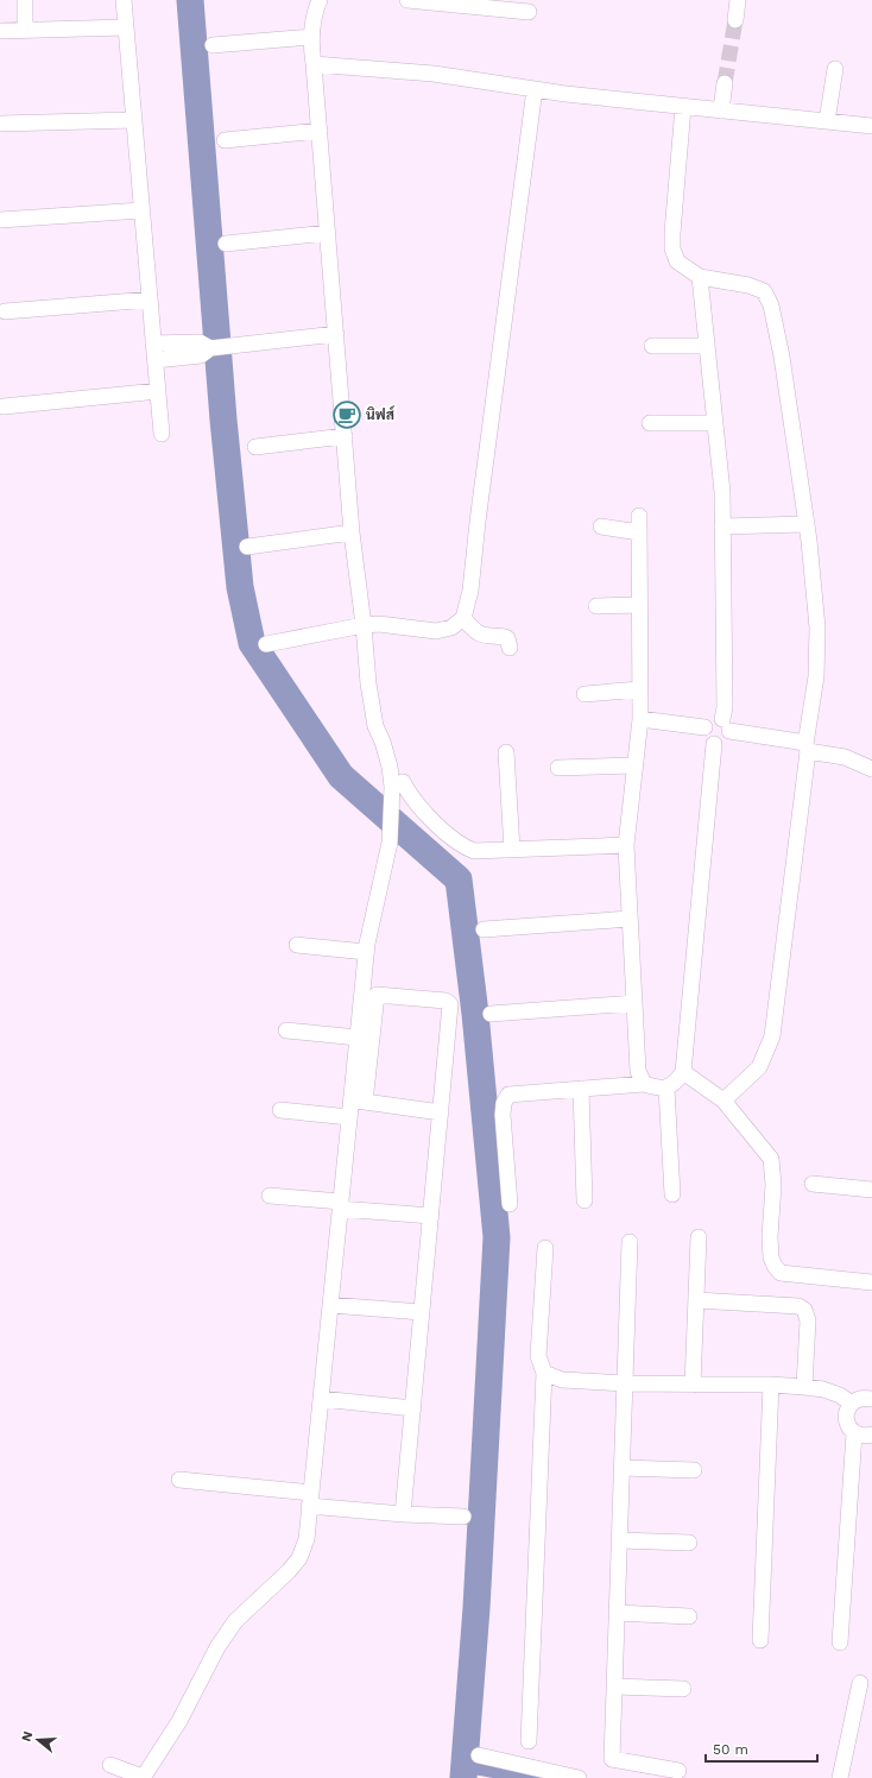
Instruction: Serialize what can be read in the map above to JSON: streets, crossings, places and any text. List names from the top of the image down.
{
  "places": {
    "cafe": ["นิฟส์"]
  },
  "scale_bar": "50 m",
  "north": "left"
}
